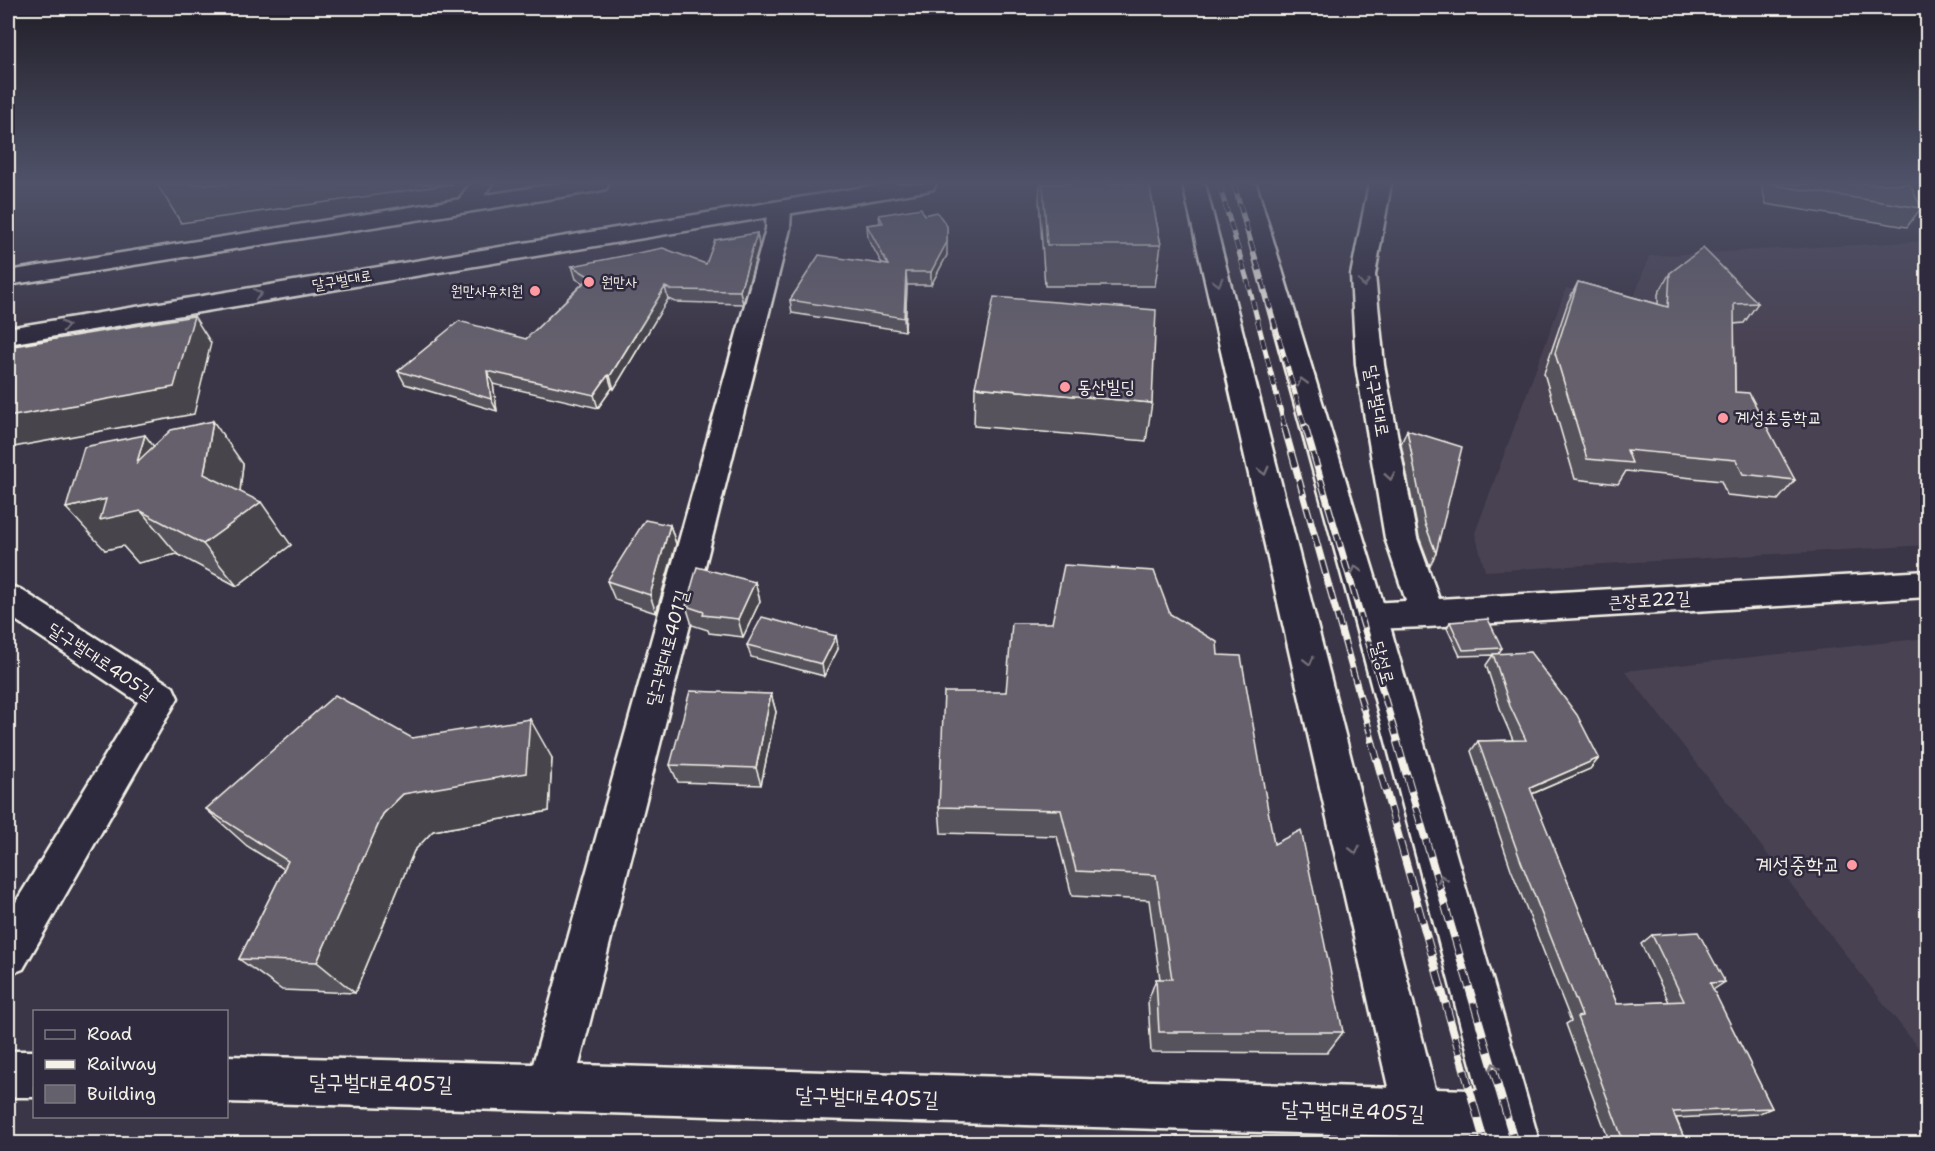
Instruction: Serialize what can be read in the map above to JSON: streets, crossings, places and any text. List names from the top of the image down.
{
  "streets": {
    "main road": [
      "달구벌대로",
      "큰장로22길",
      "달구벌대로401길",
      "달구벌대로405길",
      "달성로"
    ]
  },
  "crossings": [
    ["달구벌대로", "큰장로22길"],
    ["큰장로22길", "달성로"],
    ["달구벌대로401길", "달구벌대로405길"],
    ["달구벌대로405길", "달성로"]
  ],
  "places": [
    "원만사",
    "원만사유치원",
    "동산빌딩",
    "계성초등학교",
    "계성중학교"
  ],
  "legend": ["Road", "Railway", "Building"]
}
